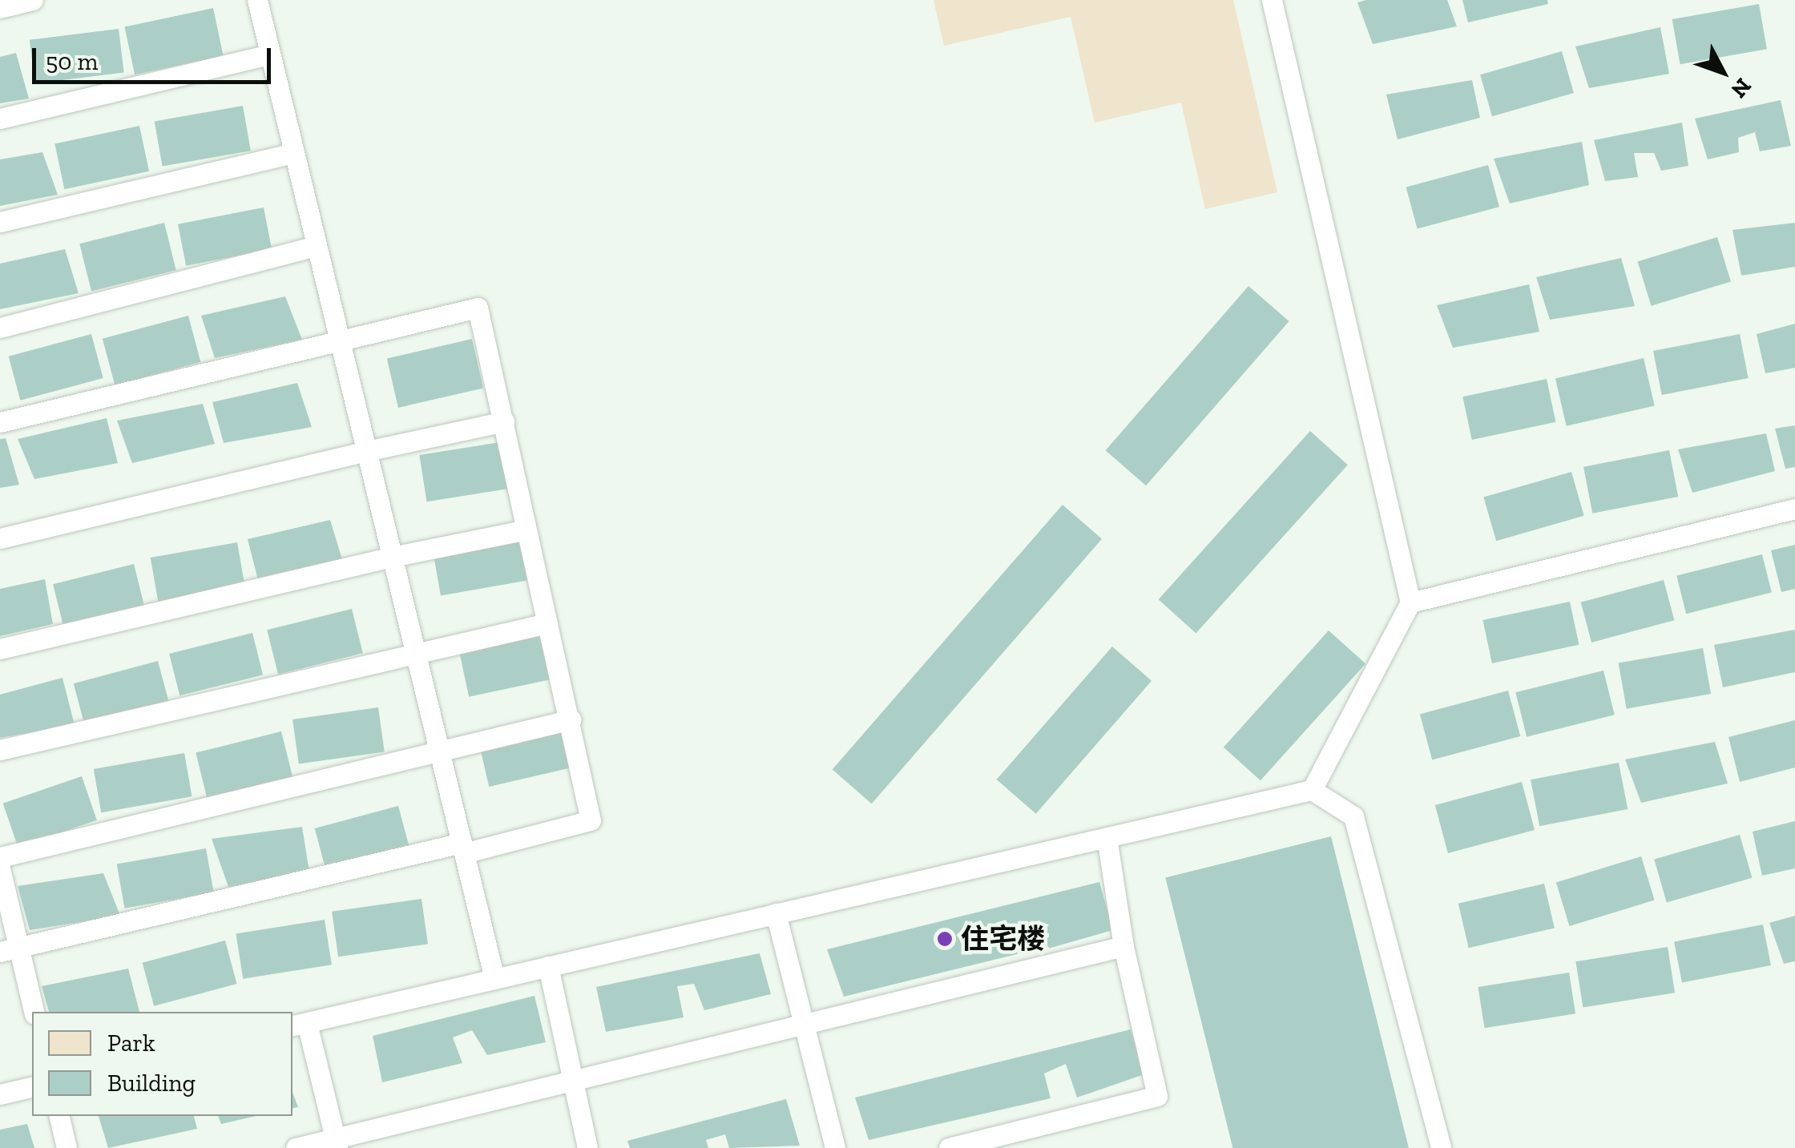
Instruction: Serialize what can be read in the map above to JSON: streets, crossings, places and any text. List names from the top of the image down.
{
  "places": ["住宅楼"],
  "legend": ["Park", "Building"],
  "scale_bar": "50 m",
  "north": "bottom right"
}
